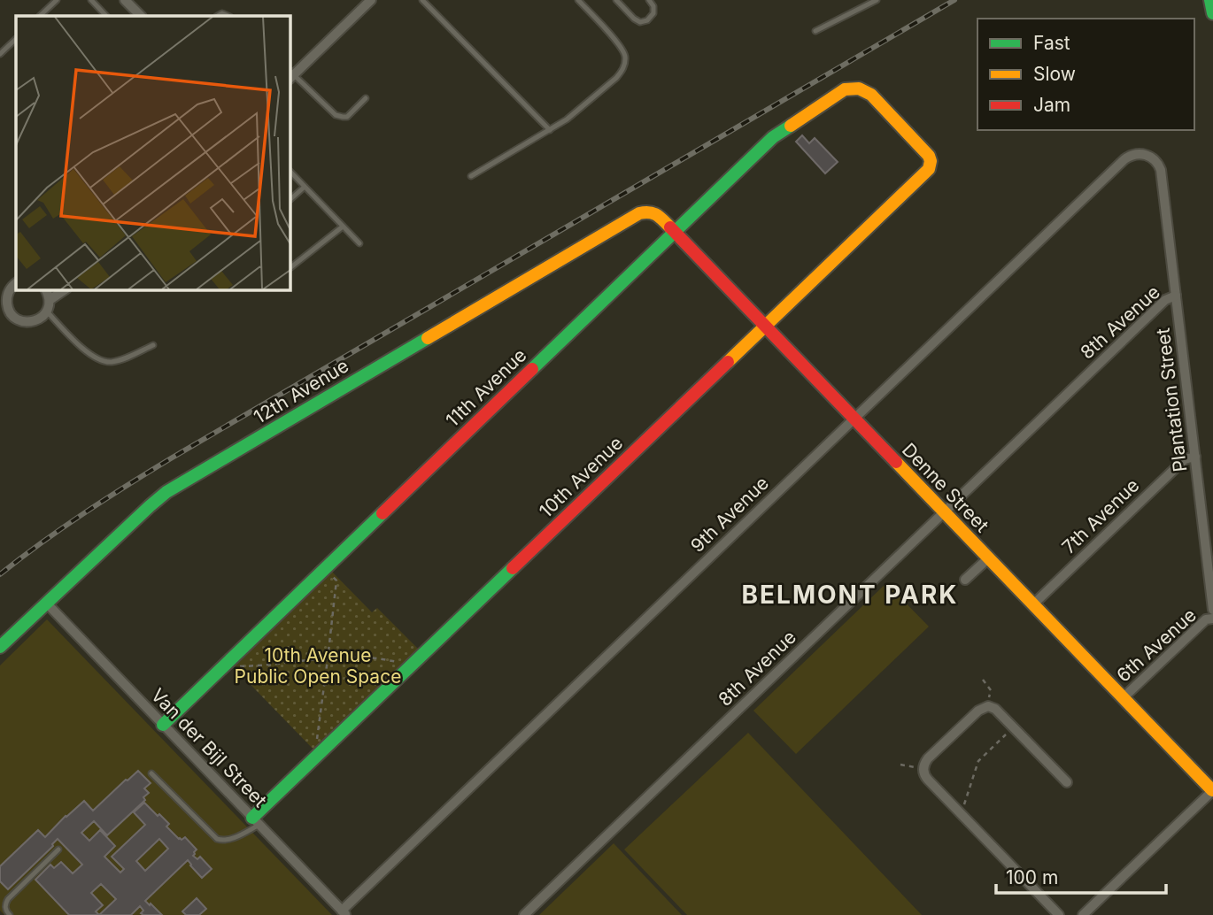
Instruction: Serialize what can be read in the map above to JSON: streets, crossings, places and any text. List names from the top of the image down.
{
  "streets": {
    "street": [
      "8th Avenue",
      "11th Avenue",
      "12th Avenue",
      "Plantation Street",
      "10th Avenue",
      "Denne Street",
      "9th Avenue",
      "7th Avenue",
      "6th Avenue",
      "Van der Bijl Street"
    ]
  },
  "crossings": [
    ["8th Avenue", "Plantation Street"],
    ["8th Avenue", "Denne Street"],
    ["11th Avenue", "10th Avenue"],
    ["11th Avenue", "Denne Street"],
    ["11th Avenue", "Van der Bijl Street"],
    ["12th Avenue", "Denne Street"],
    ["12th Avenue", "Van der Bijl Street"],
    ["Plantation Street", "9th Avenue"],
    ["Plantation Street", "7th Avenue"],
    ["10th Avenue", "Denne Street"],
    ["10th Avenue", "Van der Bijl Street"],
    ["Denne Street", "9th Avenue"],
    ["Denne Street", "7th Avenue"],
    ["Denne Street", "6th Avenue"],
    ["9th Avenue", "Van der Bijl Street"]
  ],
  "districts": ["BELMONT PARK"],
  "parks": ["10th Avenue Public Open Space"],
  "legend": ["Fast", "Slow", "Jam"],
  "scale_bar": "100 m"
}
